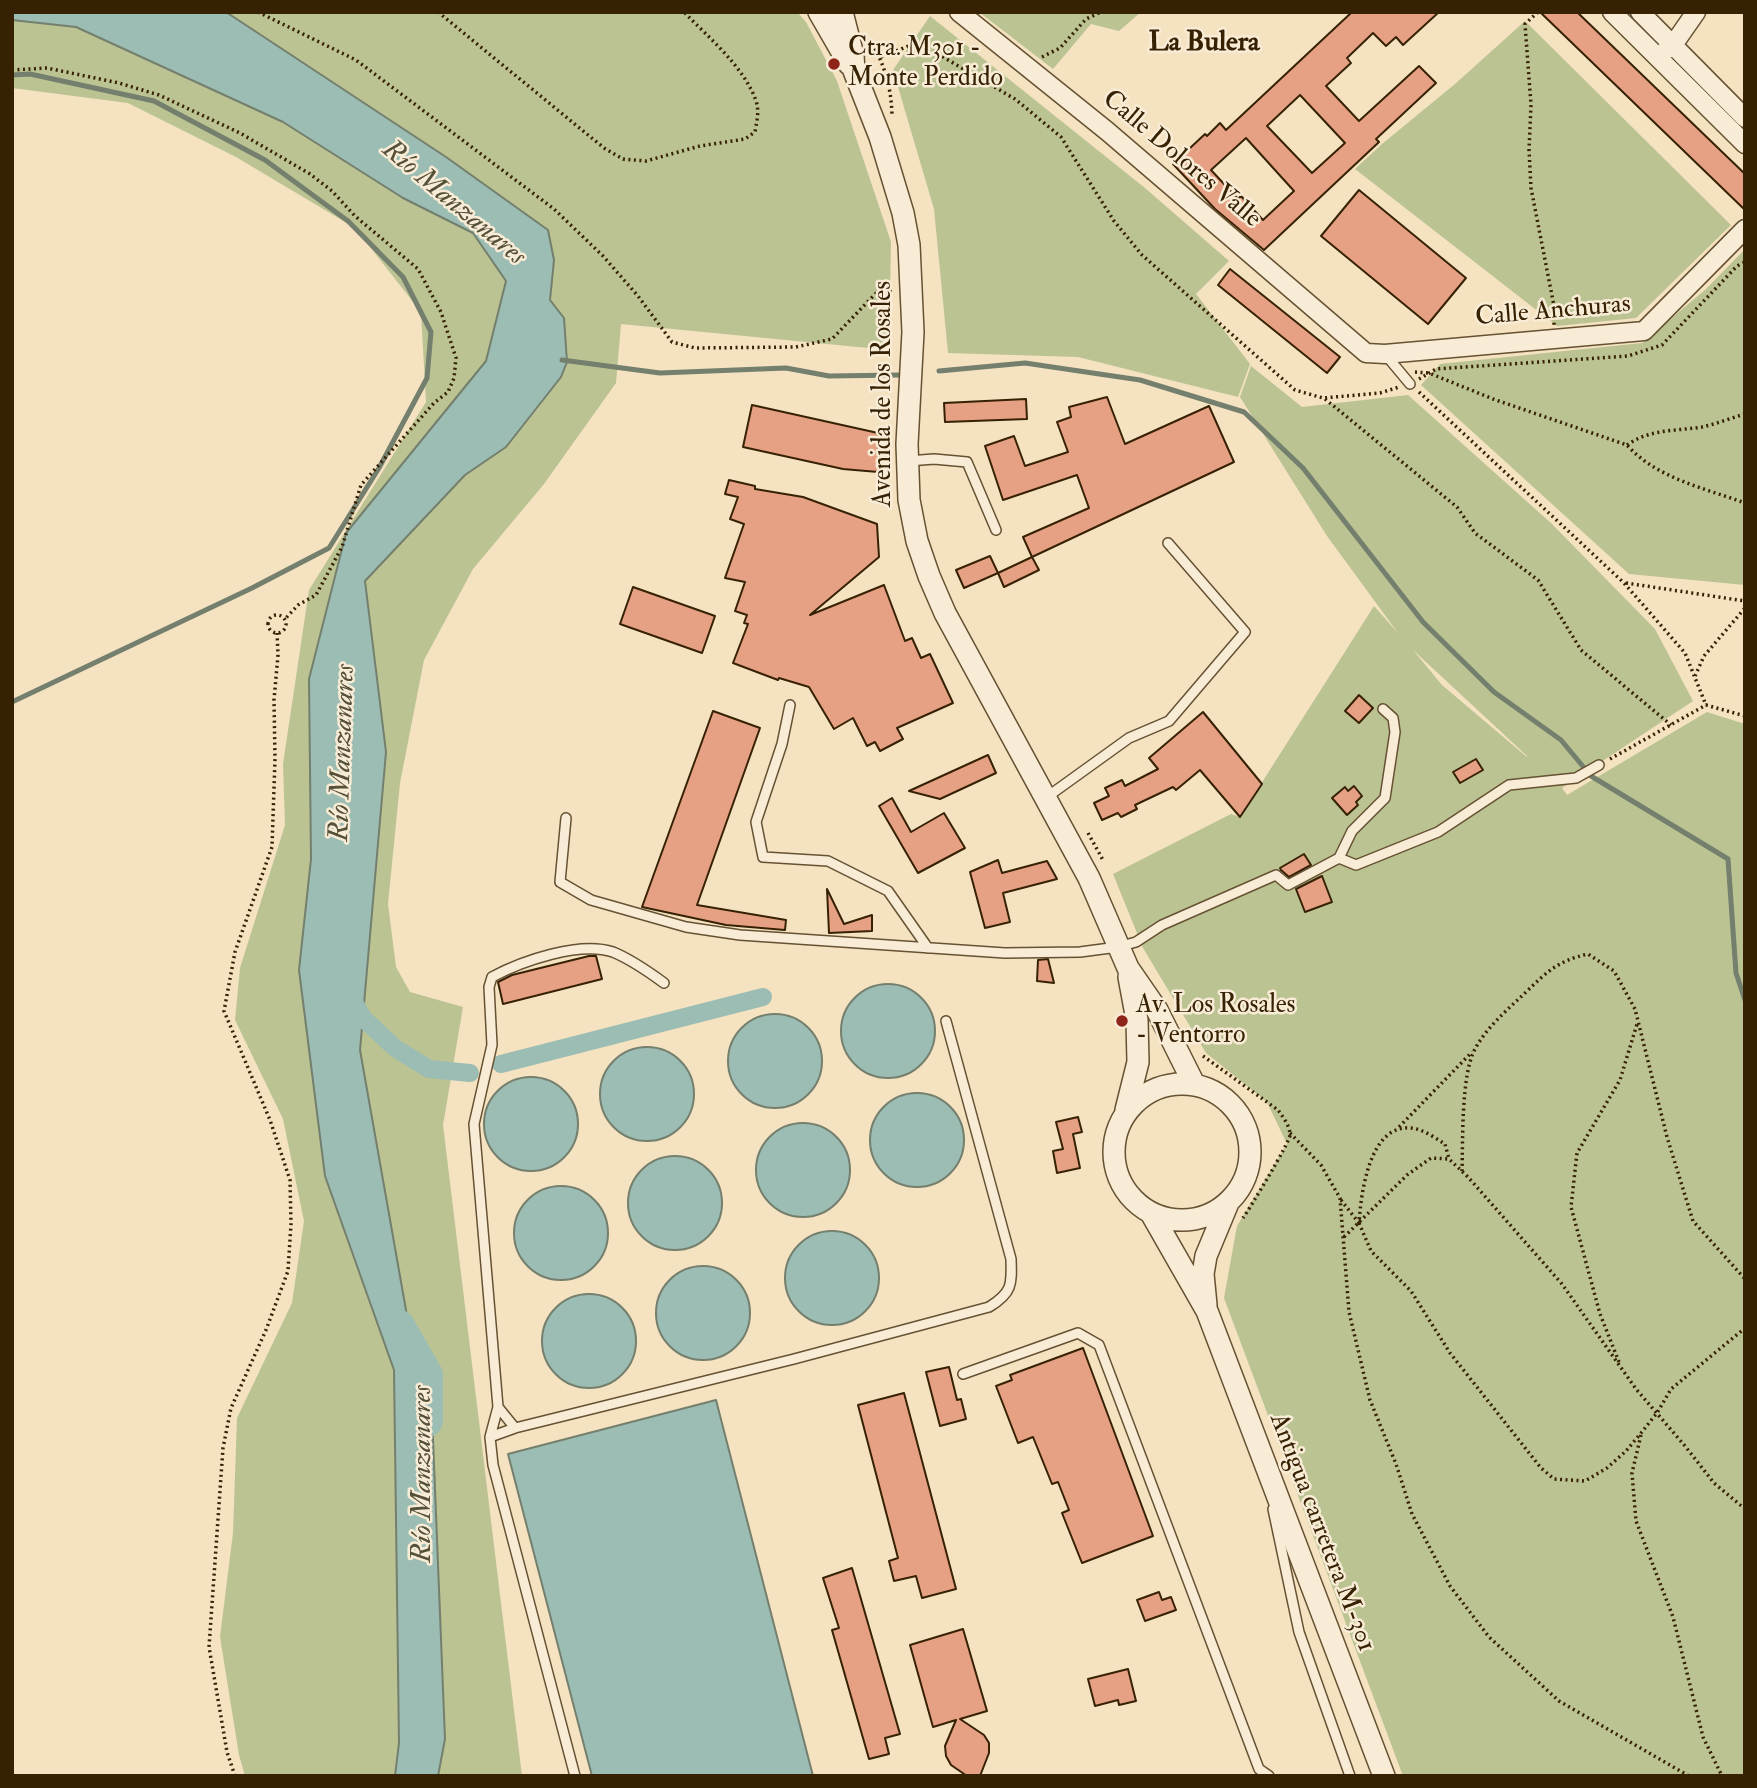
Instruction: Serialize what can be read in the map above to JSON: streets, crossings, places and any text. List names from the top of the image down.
{
  "streets": {
    "street": [
      "Calle Dolores Valle",
      "Calle Anchuras",
      "Avenida de los Rosales",
      "Antigua carretera M-301"
    ]
  },
  "crossings": [
    ["Calle Dolores Valle", "Calle Anchuras"],
    ["Avenida de los Rosales", "Antigua carretera M-301"]
  ],
  "districts": ["La Bulera"],
  "water": ["Río Manzanares"],
  "places": ["Ctra. M301 - Monte Perdido", "Av. Los Rosales - Ventorro"]
}
